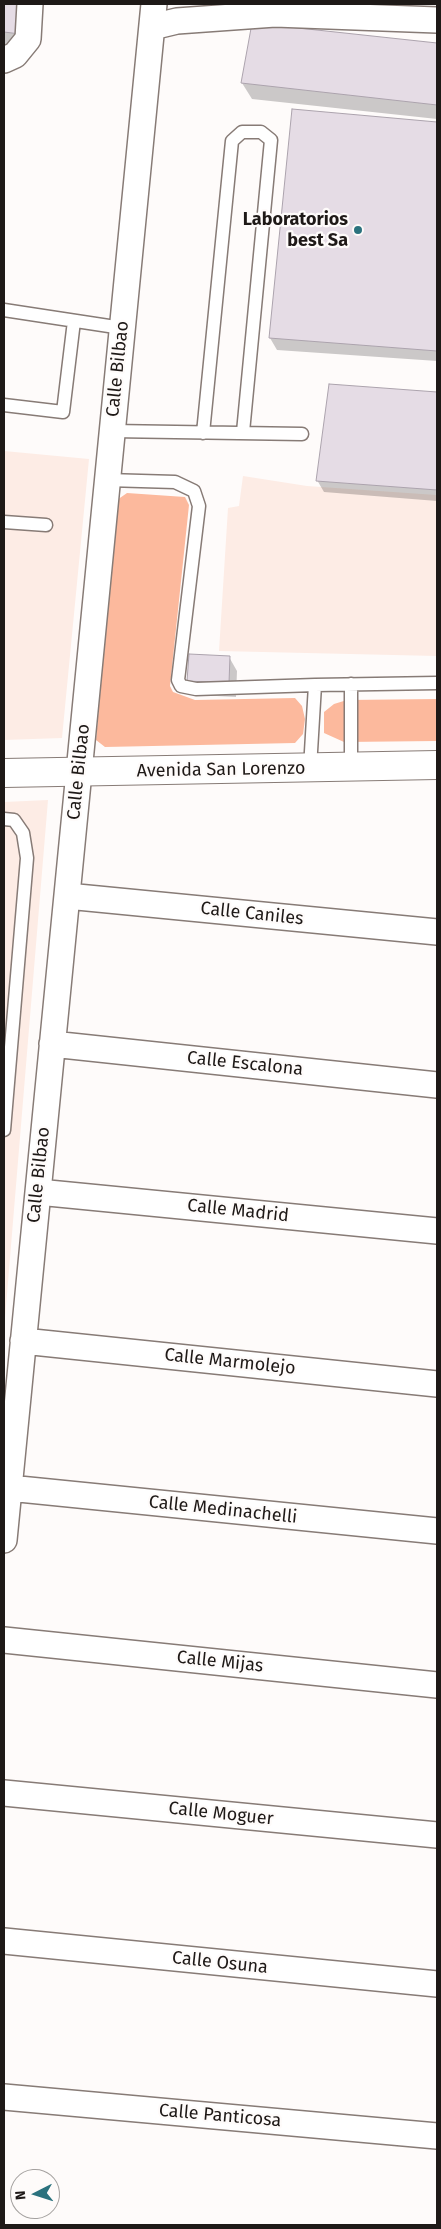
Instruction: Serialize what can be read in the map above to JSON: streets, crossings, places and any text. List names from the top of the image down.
{
  "streets": {
    "main road": ["Avenida San Lorenzo"],
    "street": [
      "Calle Bilbao",
      "Calle Caniles",
      "Calle Escalona",
      "Calle Madrid",
      "Calle Marmolejo",
      "Calle Medinachelli",
      "Calle Mijas",
      "Calle Moguer",
      "Calle Osuna",
      "Calle Panticosa"
    ]
  },
  "crossings": [
    ["Calle Bilbao", "Avenida San Lorenzo"],
    ["Calle Bilbao", "Calle Caniles"],
    ["Calle Bilbao", "Calle Escalona"],
    ["Calle Bilbao", "Calle Madrid"],
    ["Calle Bilbao", "Calle Marmolejo"],
    ["Calle Bilbao", "Calle Medinachelli"]
  ],
  "places": ["Laboratorios best Sa"],
  "north": "left"
}
